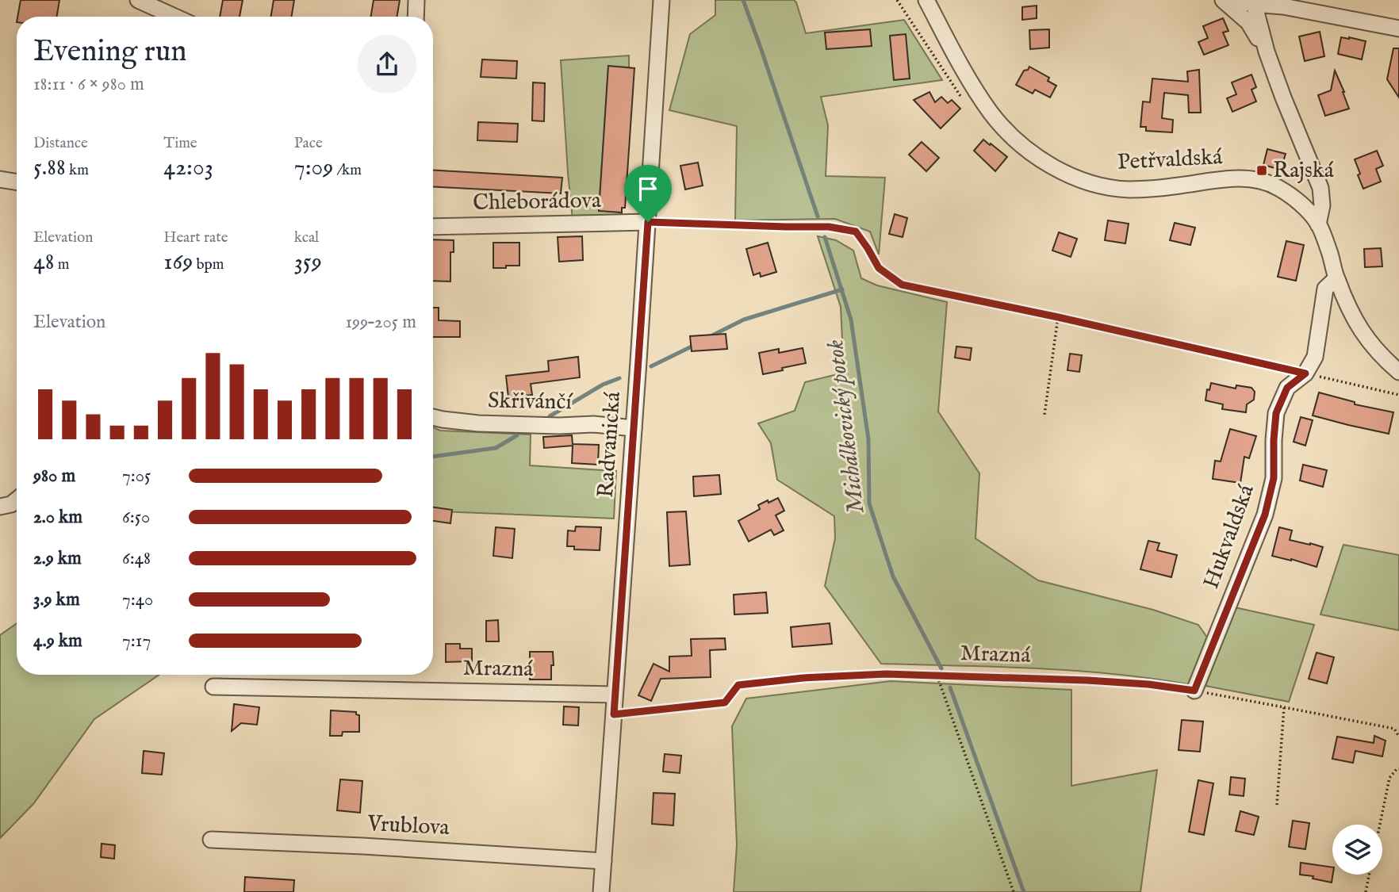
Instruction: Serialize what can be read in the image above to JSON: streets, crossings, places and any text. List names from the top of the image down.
{
  "streets": {
    "street": [
      "Petřvaldská",
      "Chleborádova",
      "Skřivánčí",
      "Radvanická",
      "Hukvaldská",
      "Mrazná",
      "Vrublova"
    ]
  },
  "crossings": [
    ["Petřvaldská", "Hukvaldská"],
    ["Chleborádova", "Radvanická"],
    ["Skřivánčí", "Radvanická"],
    ["Radvanická", "Mrazná"],
    ["Radvanická", "Vrublova"],
    ["Hukvaldská", "Mrazná"]
  ],
  "water": ["Michálkovický potok"],
  "places": {
    "transit": ["Rajská"]
  },
  "page": {
    "heading": ["Evening run", "18:11 · 6 × 980 m"],
    "stats": [
      ["Distance", "5.88 km"],
      ["Time", "42:03"],
      ["Pace", "7:09 /km"],
      ["Elevation", "48 m"],
      ["Heart rate", "169 bpm"],
      ["kcal", "359"]
    ],
    "chart": ["Elevation", "199–205 m"],
    "list": [
      {
        "name": "980 m",
        "note": "7:05"
      },
      {
        "name": "2.0 km",
        "note": "6:50"
      },
      {
        "name": "2.9 km",
        "note": "6:48"
      },
      {
        "name": "3.9 km",
        "note": "7:40"
      },
      {
        "name": "4.9 km",
        "note": "7:17"
      }
    ]
  }
}
